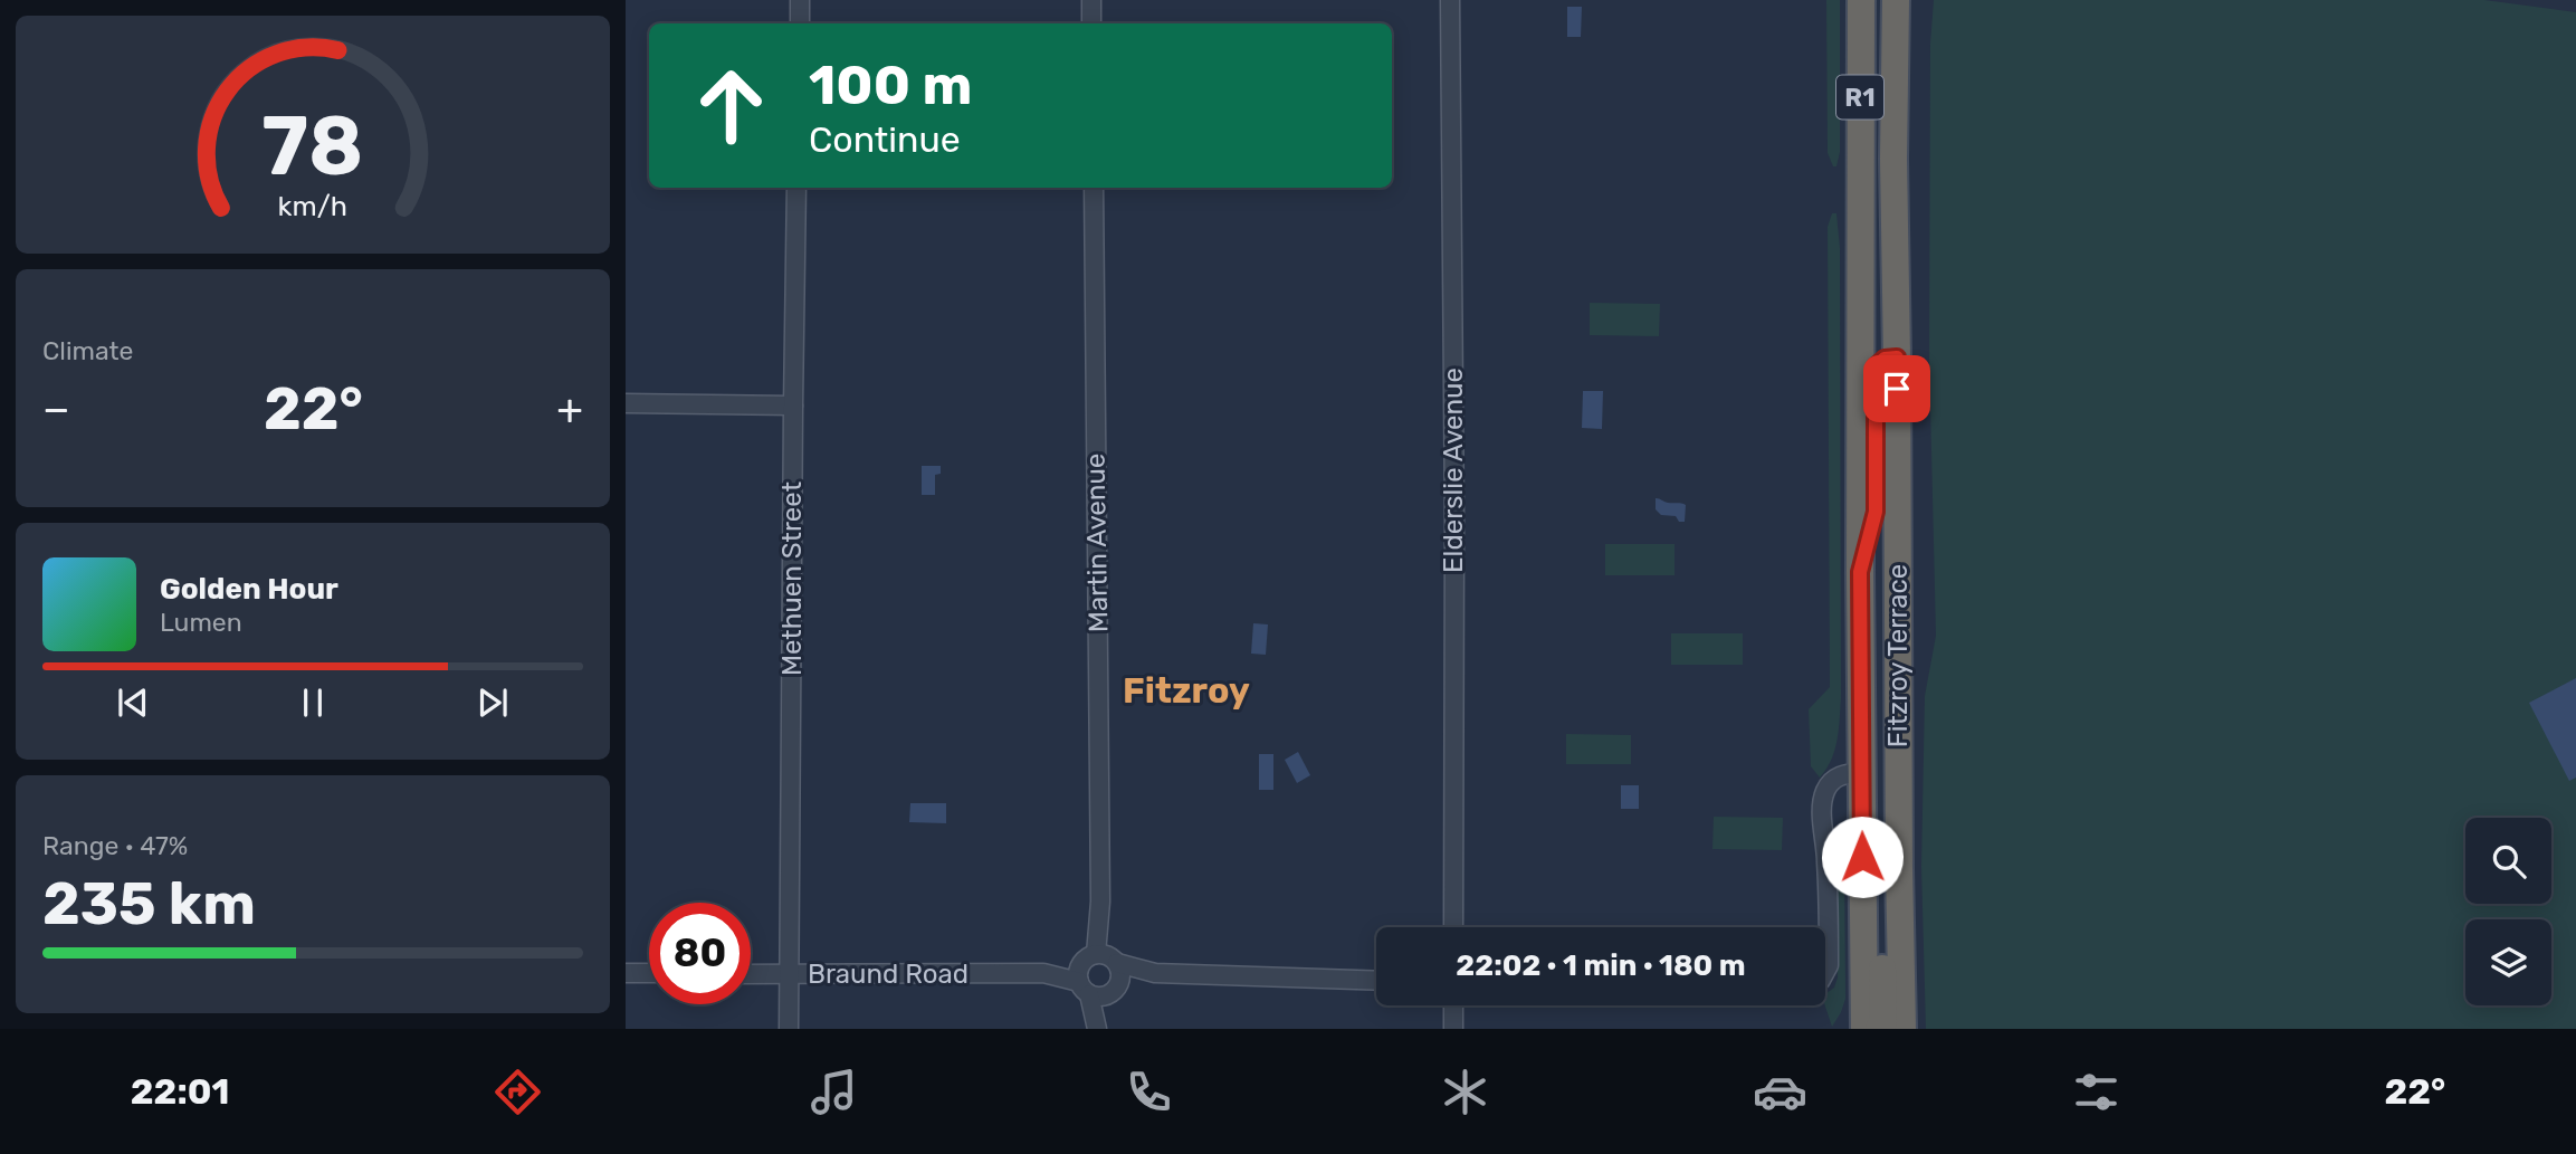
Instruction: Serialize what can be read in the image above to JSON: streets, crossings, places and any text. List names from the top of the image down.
{
  "streets": {
    "highway": ["R1", "Fitzroy Terrace"],
    "street": [
      "Elderslie Avenue",
      "Martin Avenue",
      "Methuen Street",
      "Braund Road"
    ]
  },
  "crossings": [
    ["Martin Avenue", "Braund Road"],
    ["Methuen Street", "Braund Road"]
  ],
  "districts": ["Fitzroy"],
  "page": {
    "turn": ["100 m", "Continue"],
    "tile": [
      "Climate",
      ["Range · 47%", "235 km"]
    ],
    "heat": ["−", "22°", "+"],
    "song": ["Golden Hour", "Lumen"],
    "limit": "80",
    "trip": "22:02 · 1 min · 180 m",
    "tabs": ["22:01", "22°"],
    "gauge": ["78", "km/h"]
  }
}
